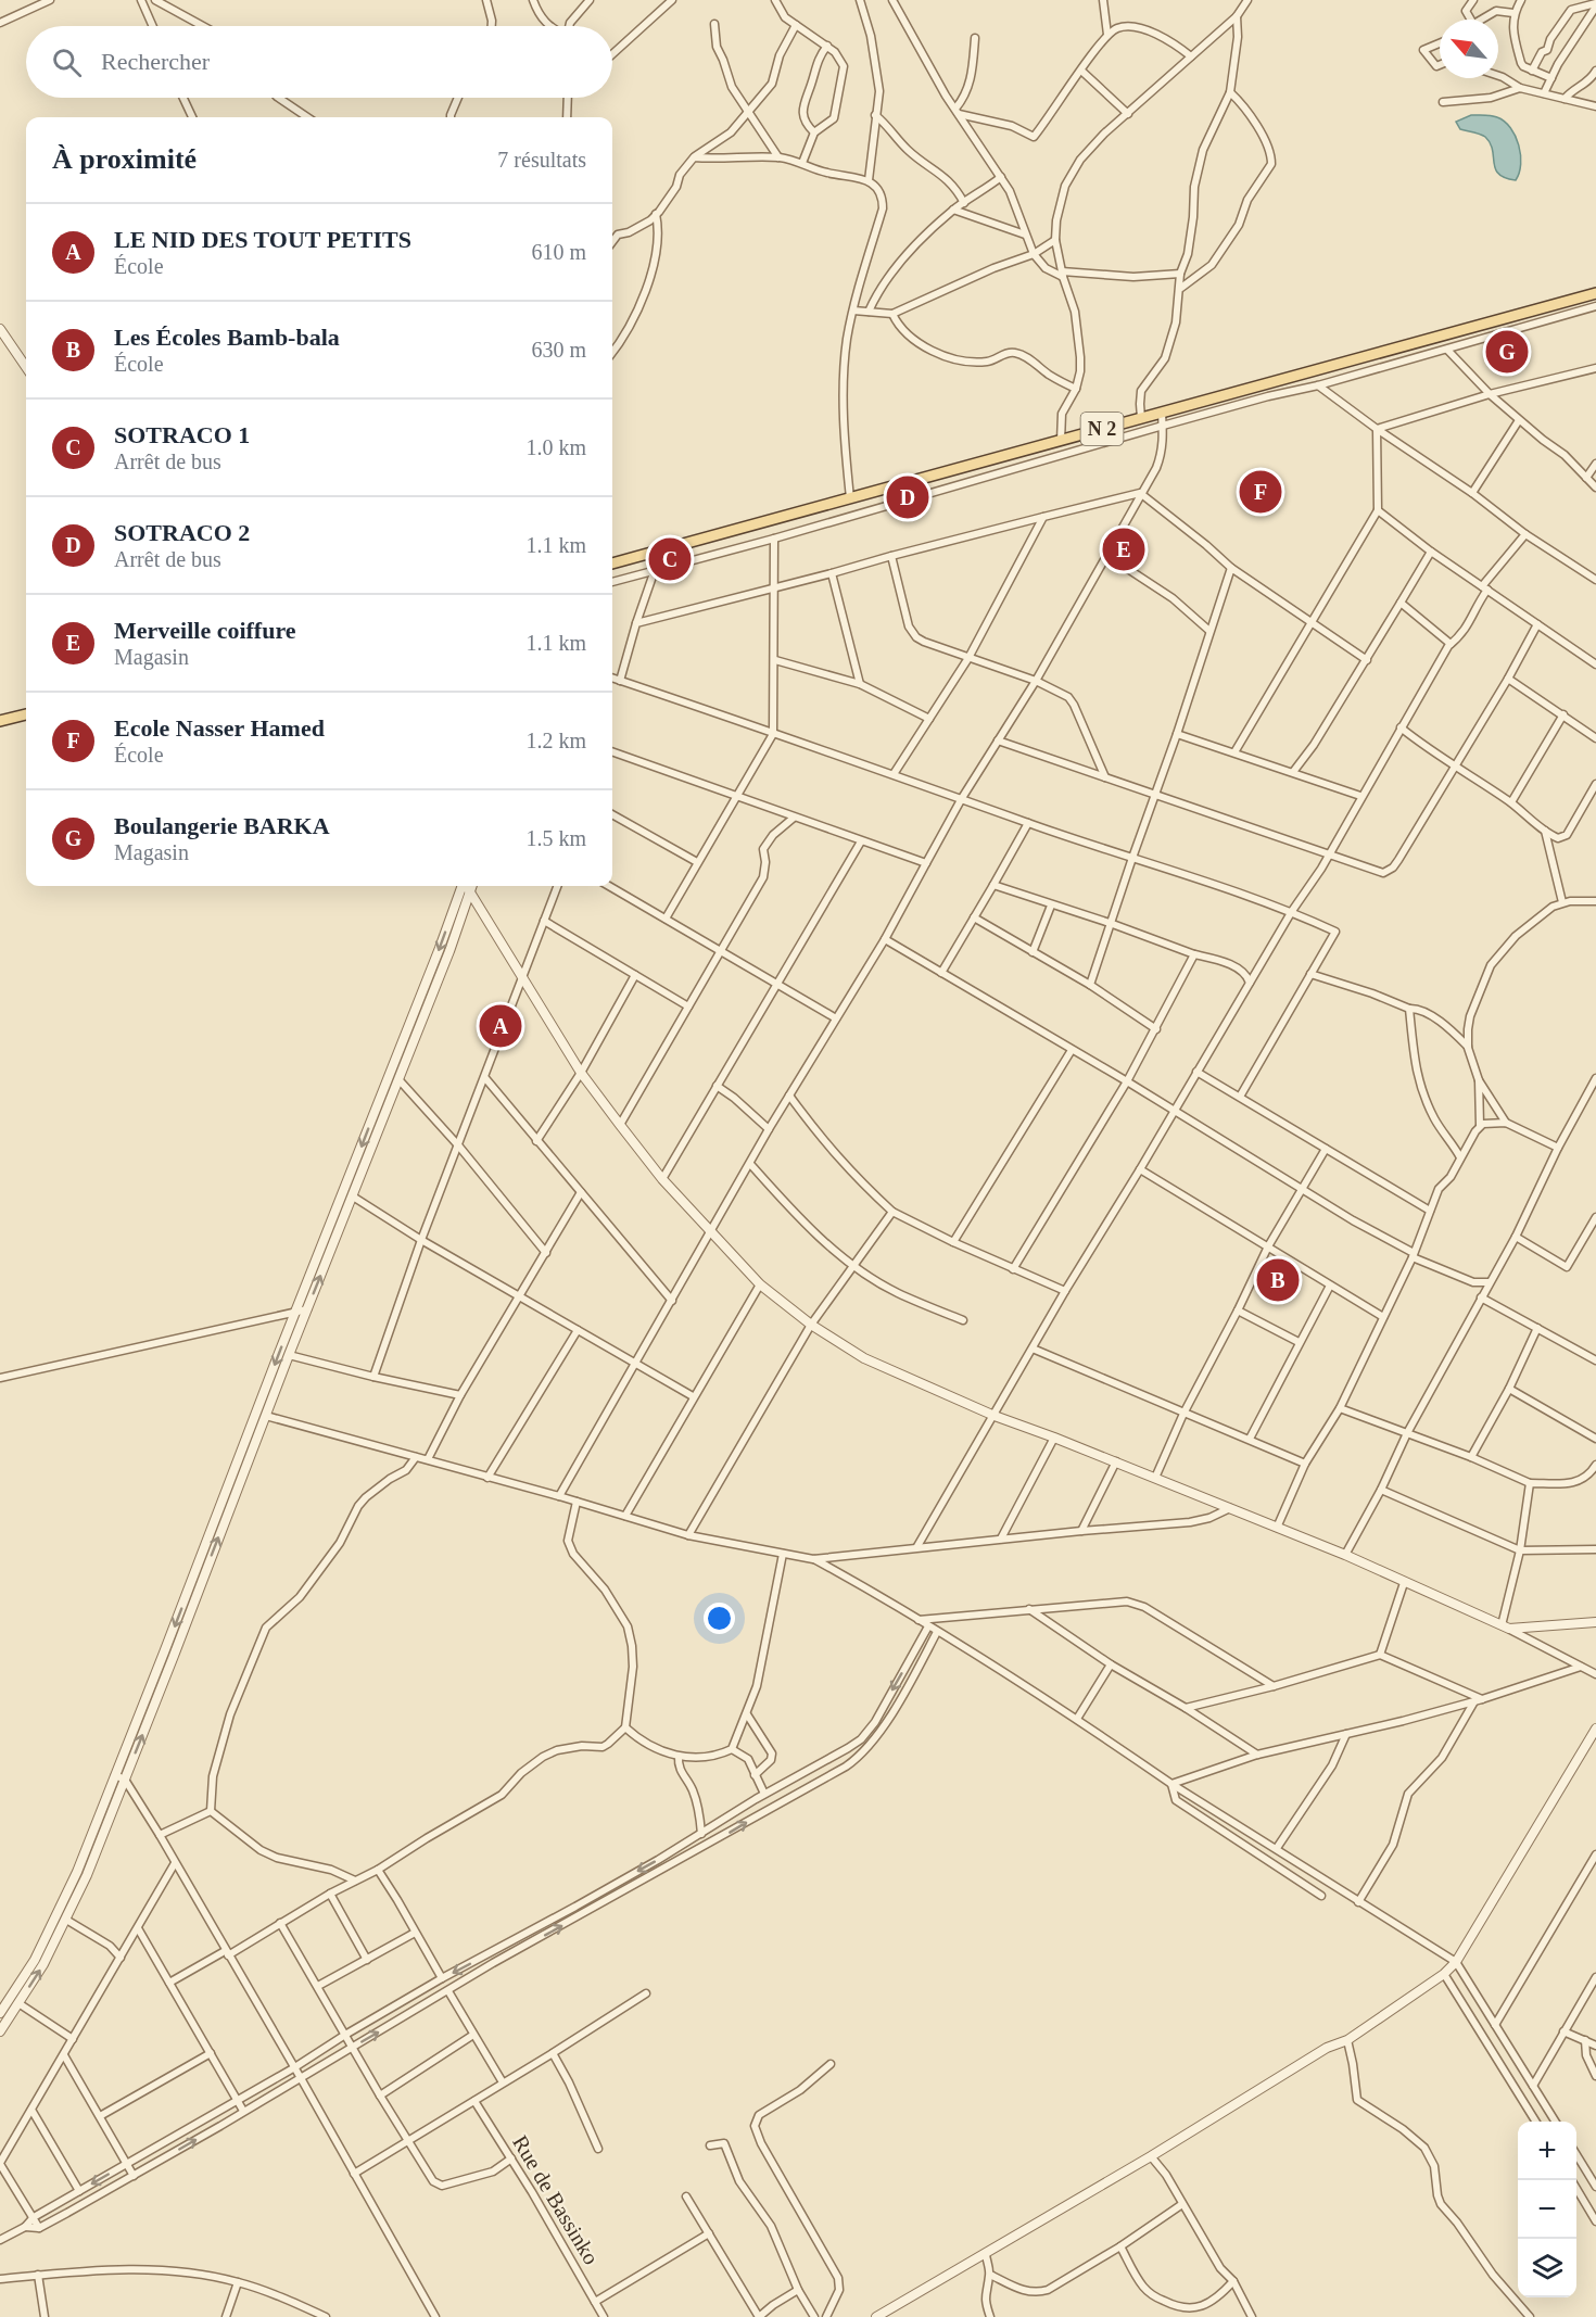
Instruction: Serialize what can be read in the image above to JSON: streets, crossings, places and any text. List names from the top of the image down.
{
  "streets": {
    "main road": ["N 2"],
    "street": ["Rue de Bassinko"]
  },
  "north": "top left",
  "page": {
    "search": "Rechercher",
    "heading": ["À proximité", "7 résultats"],
    "list": [
      {
        "mark": "A",
        "name": "LE NID DES TOUT PETITS",
        "note": "École",
        "value": "610 m"
      },
      {
        "mark": "B",
        "name": "Les Écoles Bamb-bala",
        "note": "École",
        "value": "630 m"
      },
      {
        "mark": "C",
        "name": "SOTRACO 1",
        "note": "Arrêt de bus",
        "value": "1.0 km"
      },
      {
        "mark": "D",
        "name": "SOTRACO 2",
        "note": "Arrêt de bus",
        "value": "1.1 km"
      },
      {
        "mark": "E",
        "name": "Merveille coiffure",
        "note": "Magasin",
        "value": "1.1 km"
      },
      {
        "mark": "F",
        "name": "Ecole Nasser Hamed",
        "note": "École",
        "value": "1.2 km"
      },
      {
        "mark": "G",
        "name": "Boulangerie BARKA",
        "note": "Magasin",
        "value": "1.5 km"
      }
    ],
    "pins": [
      "G",
      "F",
      "D",
      "E",
      "C",
      "A",
      "B"
    ],
    "map_buttons": ["+", "−"]
  }
}
